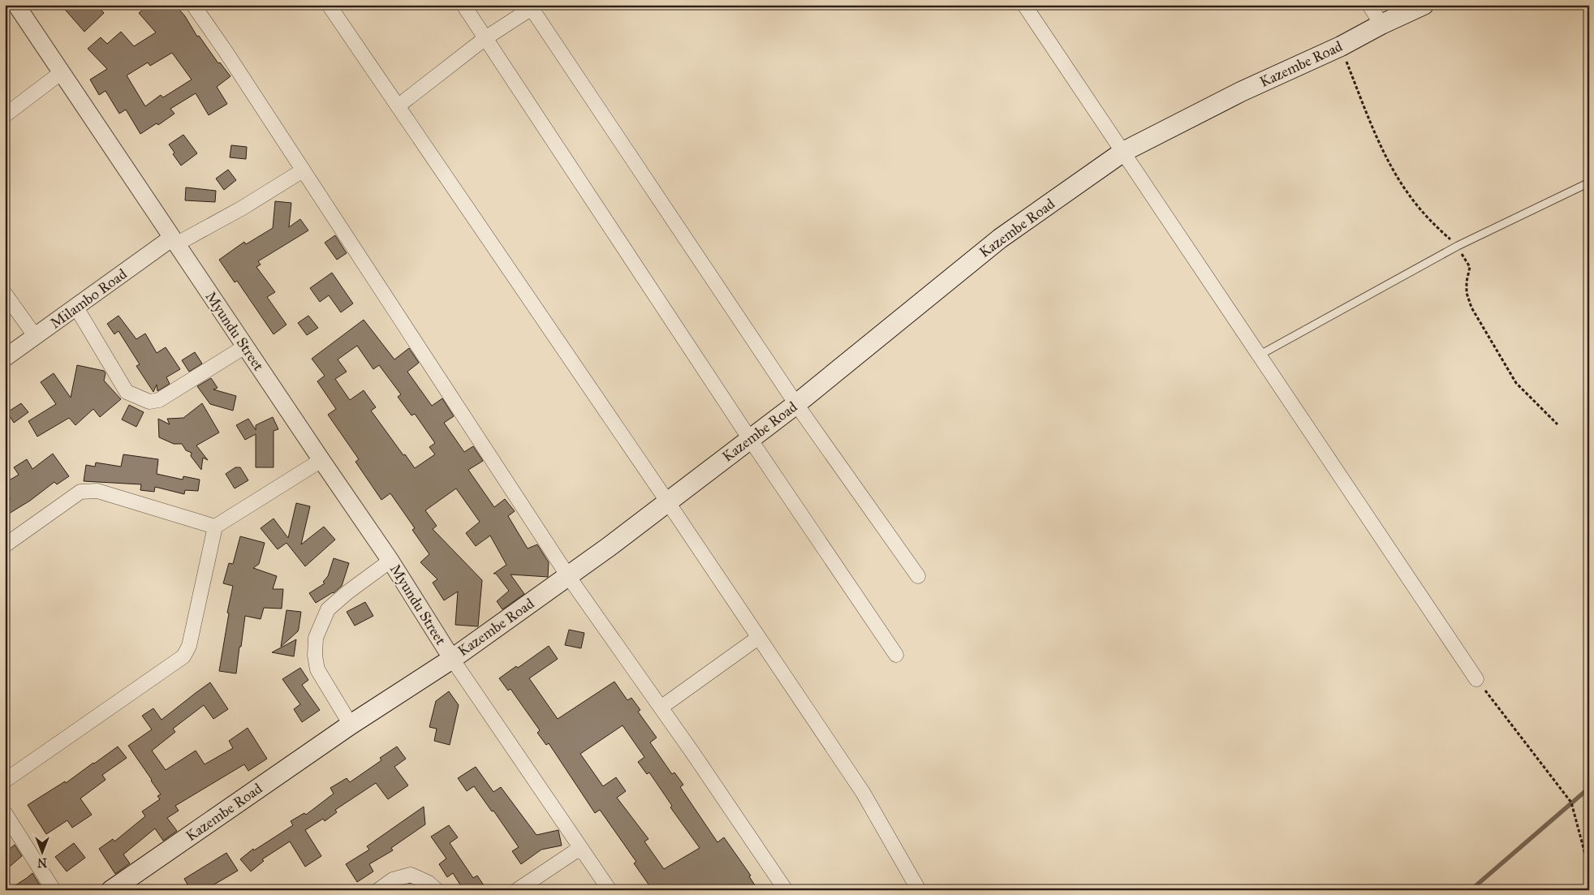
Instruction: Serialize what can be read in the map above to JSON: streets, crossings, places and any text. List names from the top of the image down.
{
  "streets": {
    "main road": ["Kazembe Road"],
    "street": ["Milambo Road", "Myundu Street"]
  },
  "crossings": [
    ["Kazembe Road", "Myundu Street"],
    ["Milambo Road", "Myundu Street"]
  ],
  "north": "bottom"
}
